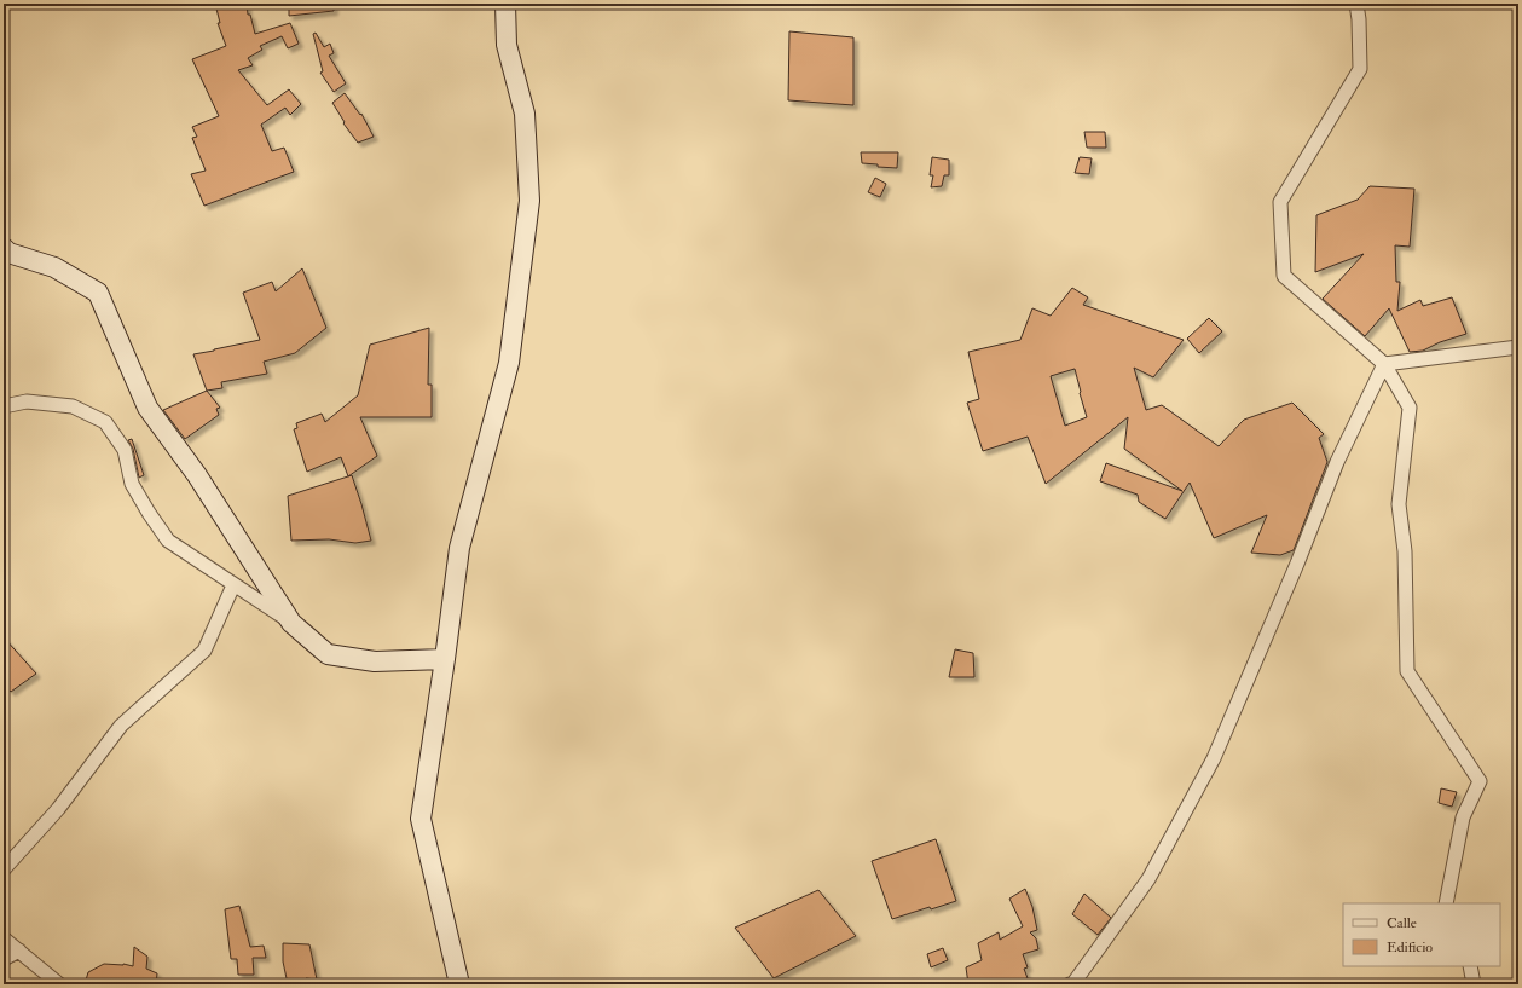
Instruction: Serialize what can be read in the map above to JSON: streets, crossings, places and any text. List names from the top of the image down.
{
  "legend": ["Calle", "Edificio"]
}
